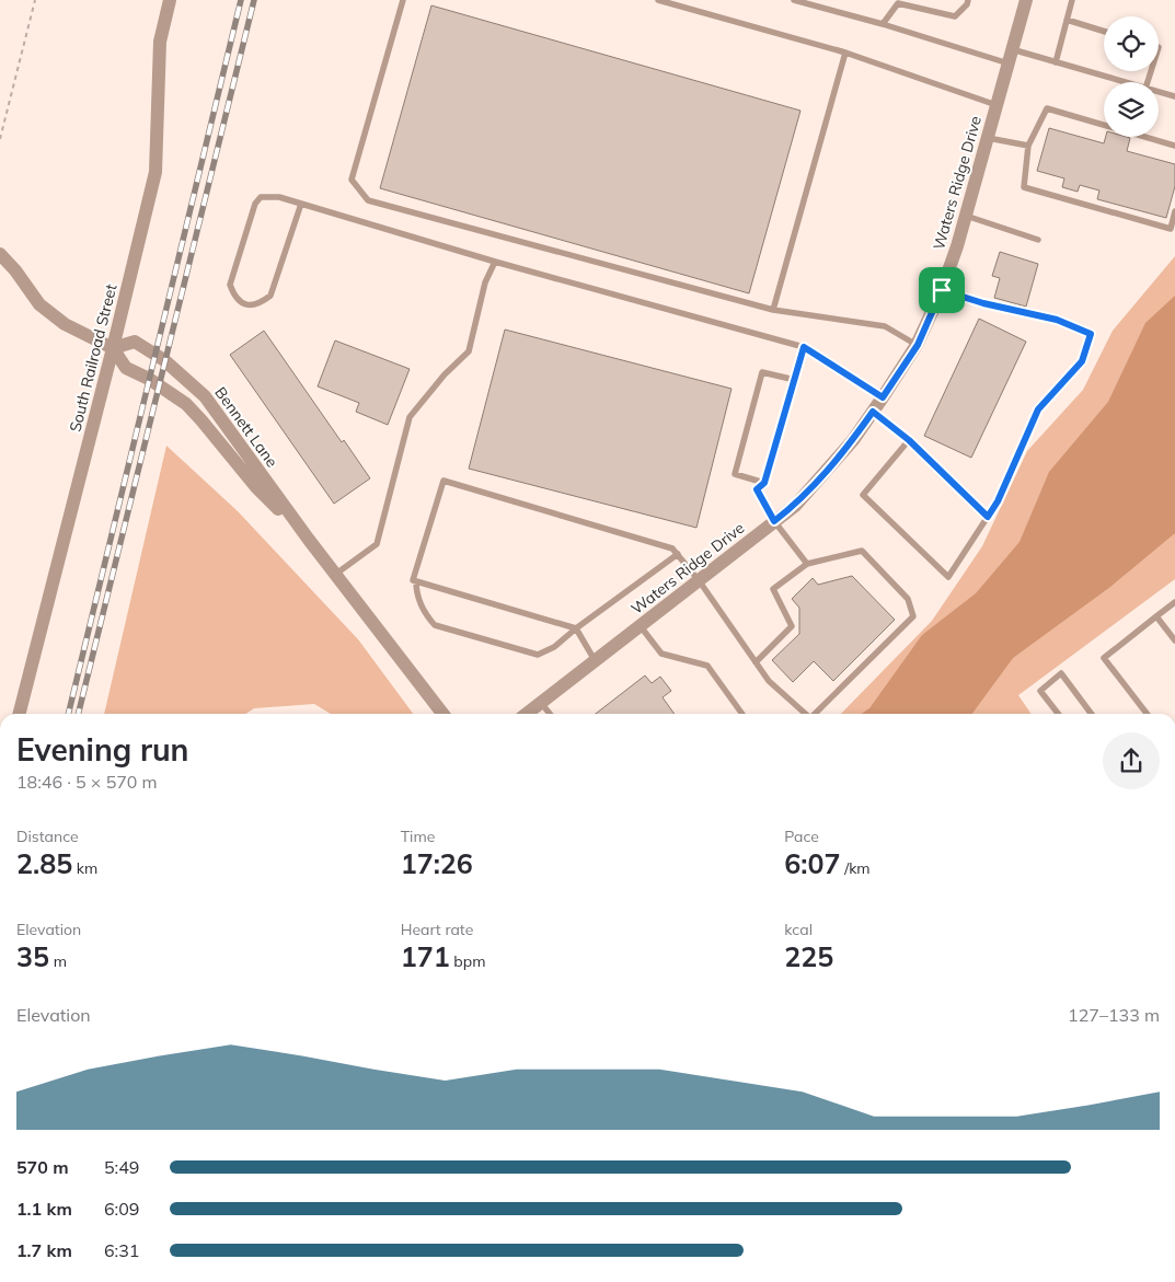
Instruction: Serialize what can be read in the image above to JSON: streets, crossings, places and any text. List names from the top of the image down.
{
  "streets": {
    "street": ["Waters Ridge Drive", "South Railroad Street", "Bennett Lane"]
  },
  "crossings": [
    ["South Railroad Street", "Bennett Lane"]
  ],
  "page": {
    "heading": ["Evening run", "18:46 · 5 × 570 m"],
    "stats": [
      ["Distance", "2.85 km"],
      ["Time", "17:26"],
      ["Pace", "6:07 /km"],
      ["Elevation", "35 m"],
      ["Heart rate", "171 bpm"],
      ["kcal", "225"]
    ],
    "chart": ["Elevation", "127–133 m"],
    "list": [
      {
        "name": "570 m",
        "note": "5:49"
      },
      {
        "name": "1.1 km",
        "note": "6:09"
      },
      {
        "name": "1.7 km",
        "note": "6:31"
      }
    ]
  }
}
